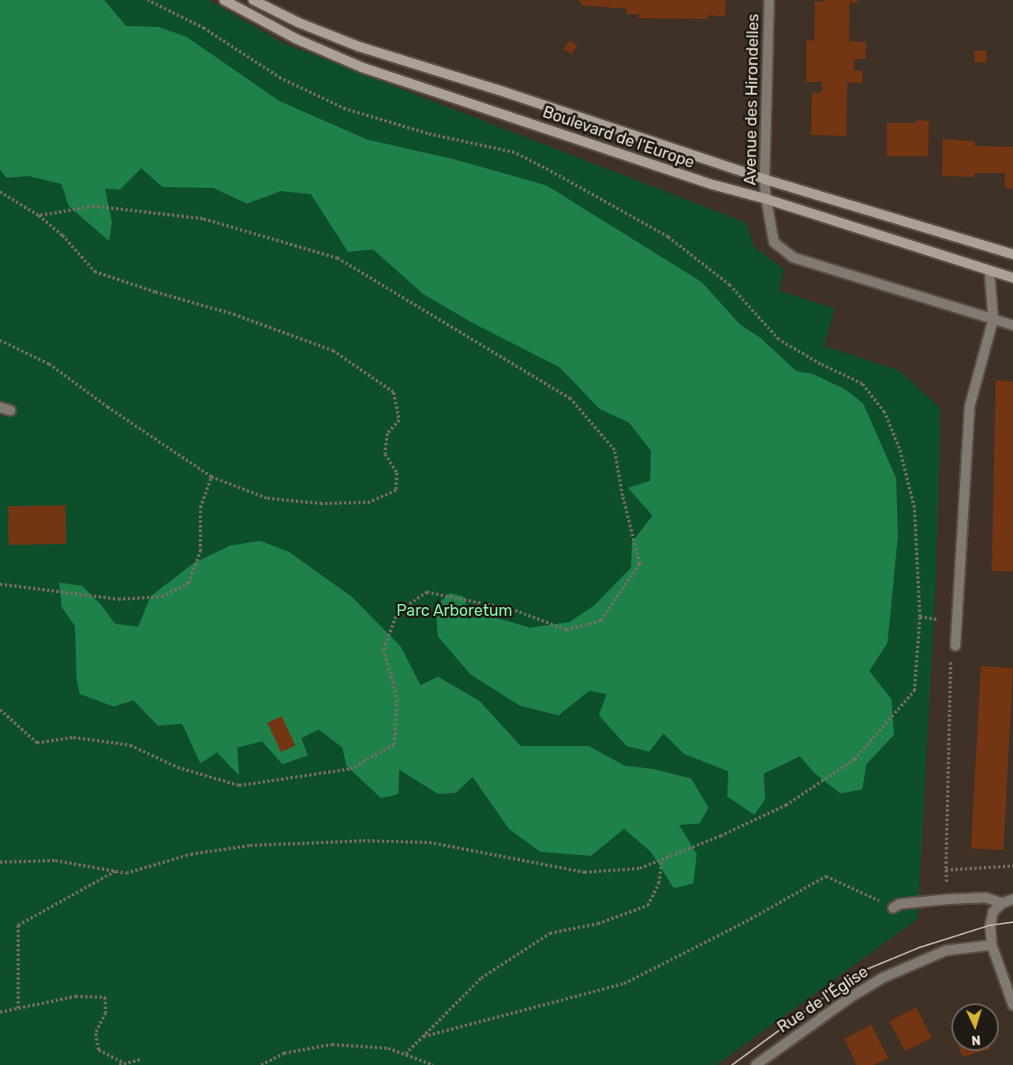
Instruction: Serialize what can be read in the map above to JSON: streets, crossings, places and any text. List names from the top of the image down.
{
  "streets": {
    "main road": ["Boulevard de l'Europe"],
    "street": ["Avenue des Hirondelles", "Rue de l'Église"]
  },
  "crossings": [
    ["Avenue des Hirondelles", "Boulevard de l'Europe"]
  ],
  "parks": ["Parc Arboretum"],
  "north": "bottom"
}
